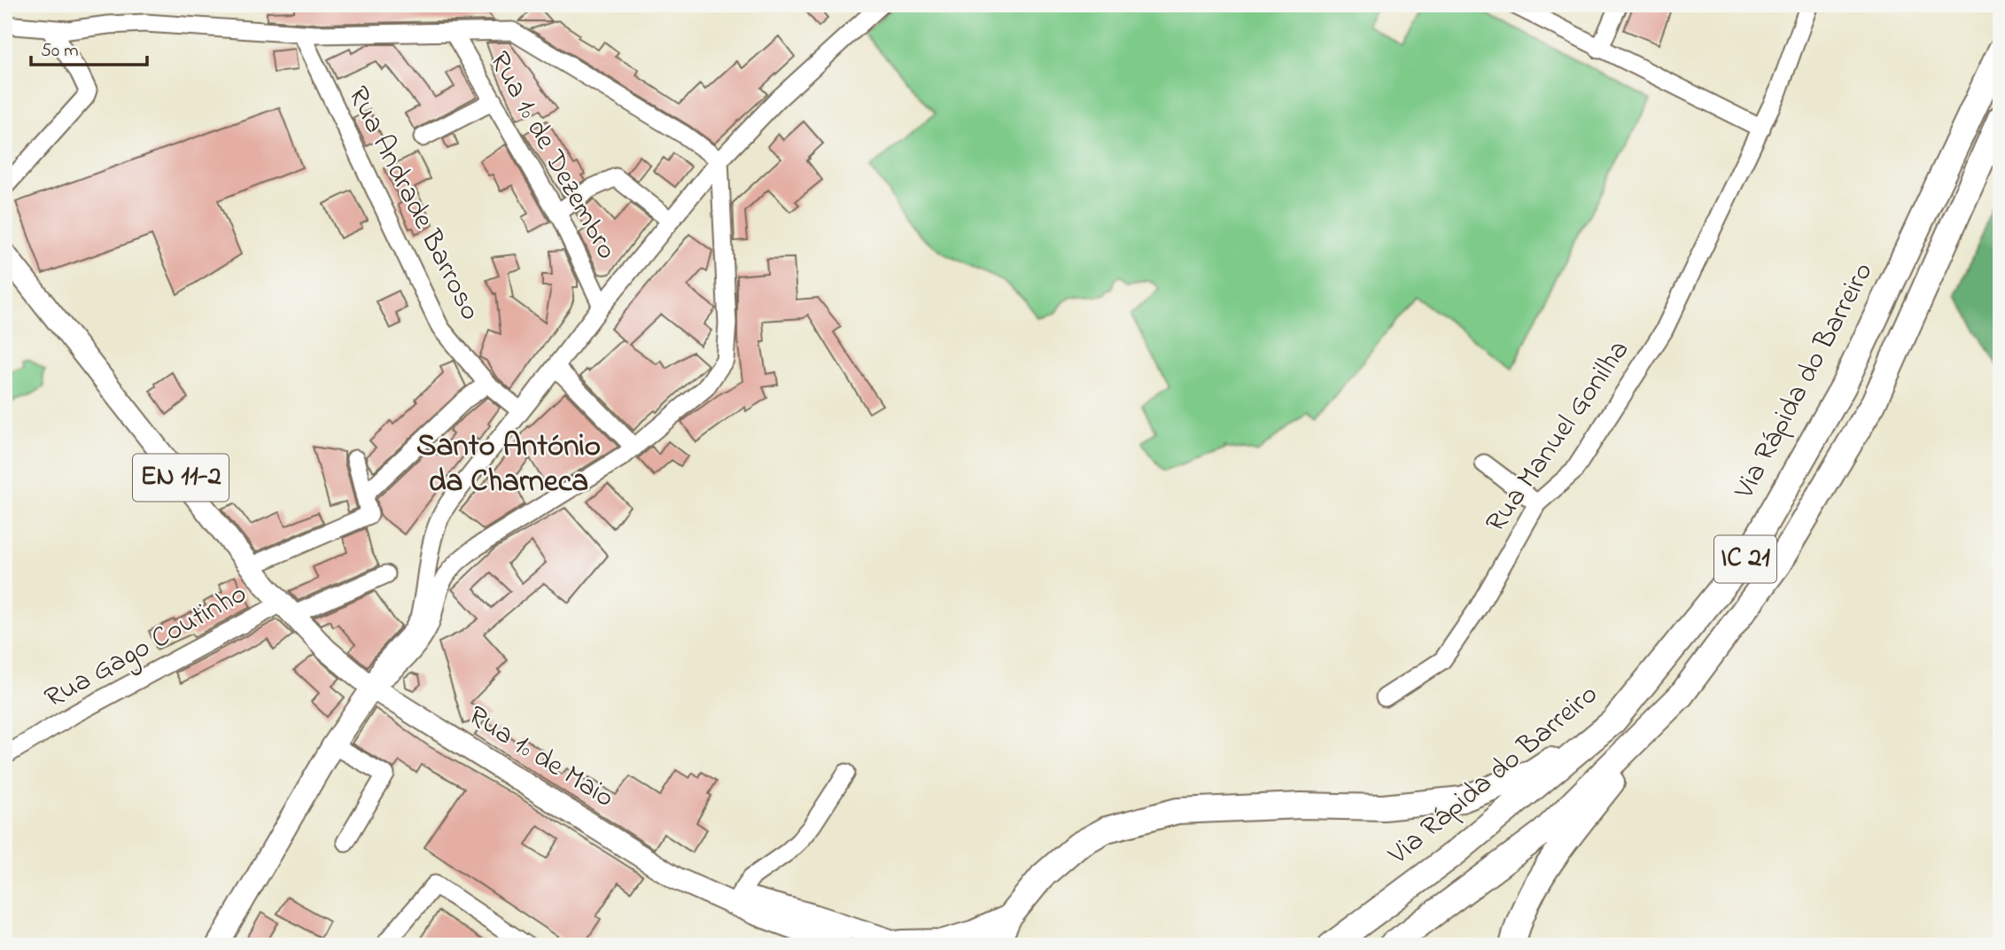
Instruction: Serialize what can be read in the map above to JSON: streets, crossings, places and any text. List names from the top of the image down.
{
  "streets": {
    "highway": ["Via Rápida do Barreiro", "IC 21"],
    "main road": ["EN 11-2", "Rua 1º de Maio"],
    "street": [
      "Rua 1º de Dezembro",
      "Rua Andrade Barroso",
      "Rua Manuel Gonilha",
      "Rua Gago Coutinho"
    ]
  },
  "crossings": [
    ["EN 11-2", "Rua Gago Coutinho"],
    ["EN 11-2", "Rua 1º de Maio"]
  ],
  "districts": ["Santo António da Charneca"],
  "scale_bar": "50 m"
}
